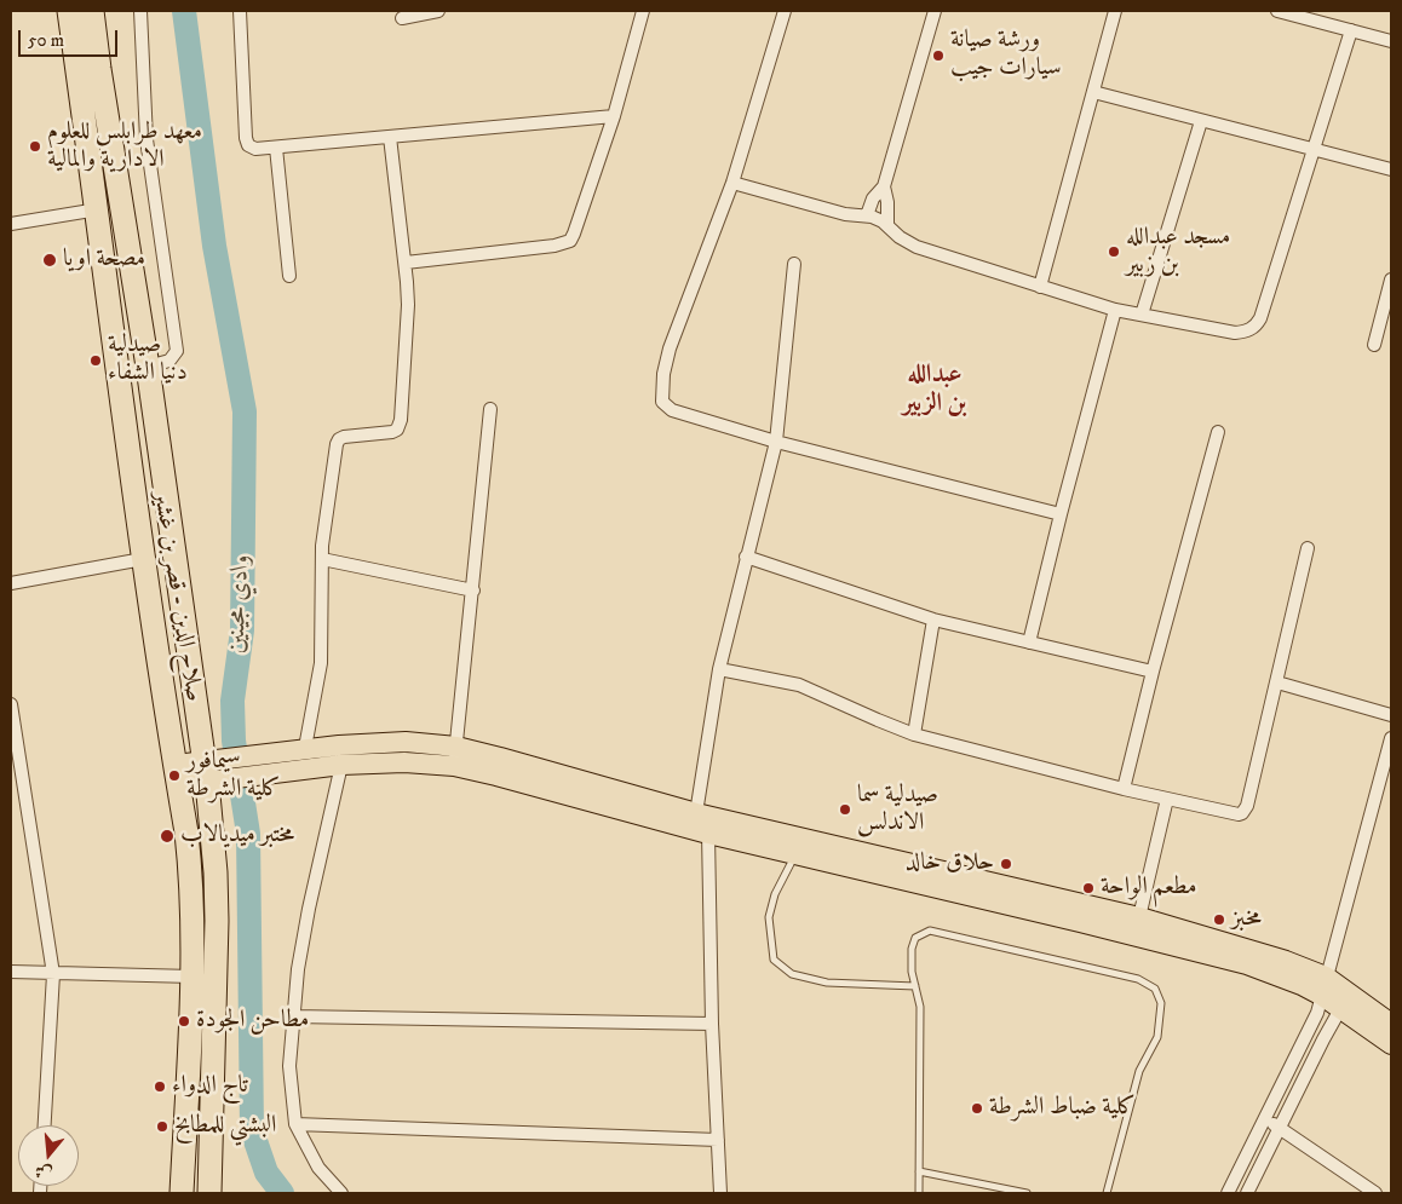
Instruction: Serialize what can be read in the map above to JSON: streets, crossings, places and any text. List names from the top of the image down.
{
  "streets": {
    "highway": ["صلاح الدين - قصر بن غشير"]
  },
  "districts": ["عبدالله بن الزبير"],
  "water": ["وادي مجينين"],
  "places": [
    "ورشة صيانة سيارات جيب",
    "معهد طرابلس للعلوم الادارية والمالية",
    "مسجد عبدالله بن زبير",
    "مصحة اويا",
    "صيدلية دنيا الشفاء",
    "سيمافور كلية الشرطة",
    "صيدلية سما الاندلس",
    "مختبر ميديالاب",
    "حلاق خالد",
    "مطعم الواحة",
    "مخبز",
    "مطاحن الجودة",
    "تاج الدواء",
    "كلية ضباط الشرطة",
    "البشتي للمطابخ"
  ],
  "scale_bar": "50 m",
  "north": "bottom"
}
